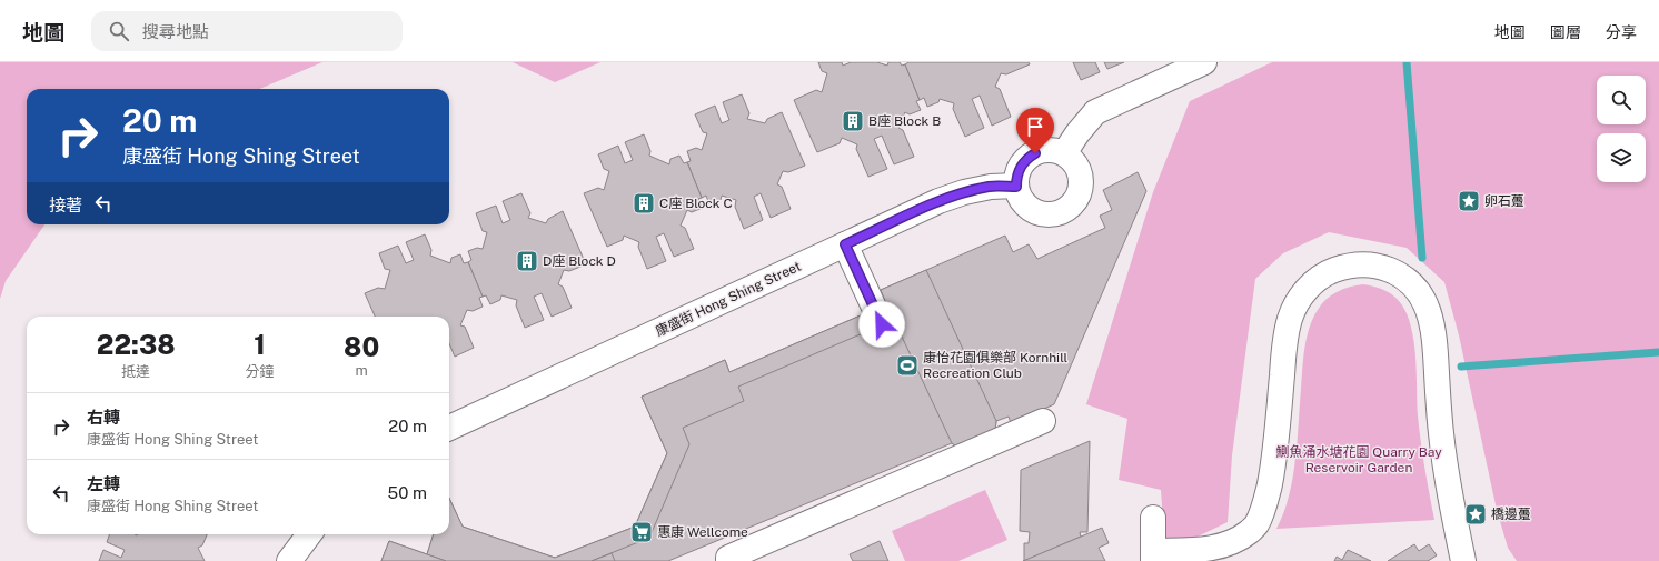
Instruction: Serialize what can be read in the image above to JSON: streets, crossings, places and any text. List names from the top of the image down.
{
  "streets": {
    "street": ["康盛街 Hong Shing Street"]
  },
  "parks": ["鰂魚涌水塘花園 Quarry Bay Reservoir Garden"],
  "places": {
    "building": ["B座 Block B", "C座 Block C", "D座 Block D"],
    "place": ["卵石躉", "橋邊躉"],
    "sports": ["康怡花園俱樂部 Kornhill Recreation Club"],
    "supermarket": ["惠康 Wellcome"]
  },
  "page": {
    "header": "地圖",
    "search": "搜尋地點",
    "nav": ["地圖", "圖層", "分享"],
    "turn": ["20 m", "康盛街 Hong Shing Street"],
    "then": "接著",
    "eta": [
      "22:38",
      "抵達",
      "1",
      "分鐘",
      "80",
      "m"
    ],
    "list": [
      {
        "name": "右轉",
        "note": "康盛街 Hong Shing Street",
        "value": "20 m"
      },
      {
        "name": "左轉",
        "note": "康盛街 Hong Shing Street",
        "value": "50 m"
      }
    ]
  }
}
